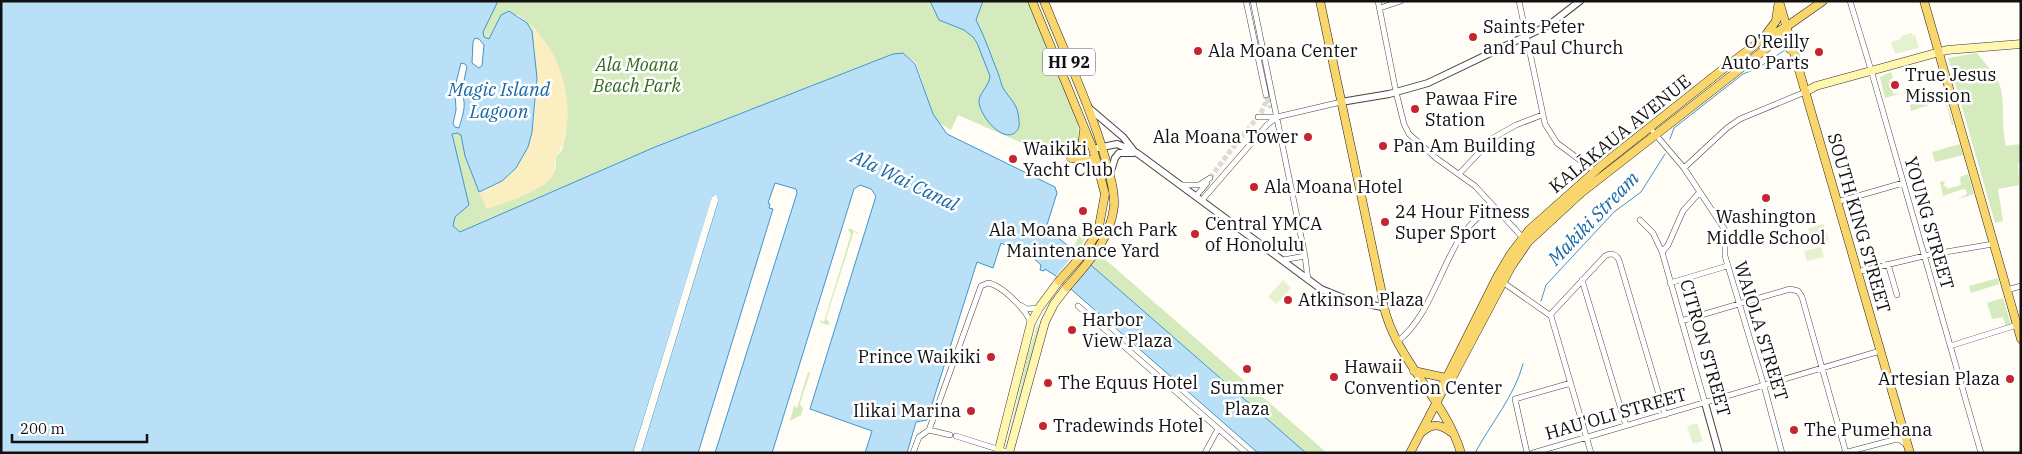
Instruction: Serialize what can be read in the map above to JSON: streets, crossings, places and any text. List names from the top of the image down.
{
  "streets": {
    "main road": ["HI 92", "KALĀKAUA AVENUE", "SOUTH KING STREET"],
    "street": [
      "YOUNG STREET",
      "WAIOLA STREET",
      "CITRON STREET",
      "HAU'OLI STREET"
    ]
  },
  "crossings": [
    ["KALĀKAUA AVENUE", "SOUTH KING STREET"],
    ["KALĀKAUA AVENUE", "WAIOLA STREET"],
    ["SOUTH KING STREET", "HAU'OLI STREET"],
    ["WAIOLA STREET", "HAU'OLI STREET"],
    ["CITRON STREET", "HAU'OLI STREET"]
  ],
  "water": ["Magic Island Lagoon", "Ala Wai Canal", "Makiki Stream"],
  "parks": ["Ala Moana Beach Park"],
  "places": [
    "Saints Peter and Paul Church",
    "Ala Moana Center",
    "O'Reilly Auto Parts",
    "True Jesus Mission",
    "Pawaa Fire Station",
    "Ala Moana Tower",
    "Pan Am Building",
    "Waikiki Yacht Club",
    "Ala Moana Hotel",
    "Washington Middle School",
    "Ala Moana Beach Park Maintenance Yard",
    "24 Hour Fitness Super Sport",
    "Central YMCA of Honolulu",
    "Atkinson Plaza",
    "Harbor View Plaza",
    "Prince Waikiki",
    "Summer Plaza",
    "Hawaii Convention Center",
    "Artesian Plaza",
    "The Equus Hotel",
    "Ilikai Marina",
    "Tradewinds Hotel",
    "The Pumehana"
  ],
  "scale_bar": "200 m"
}
